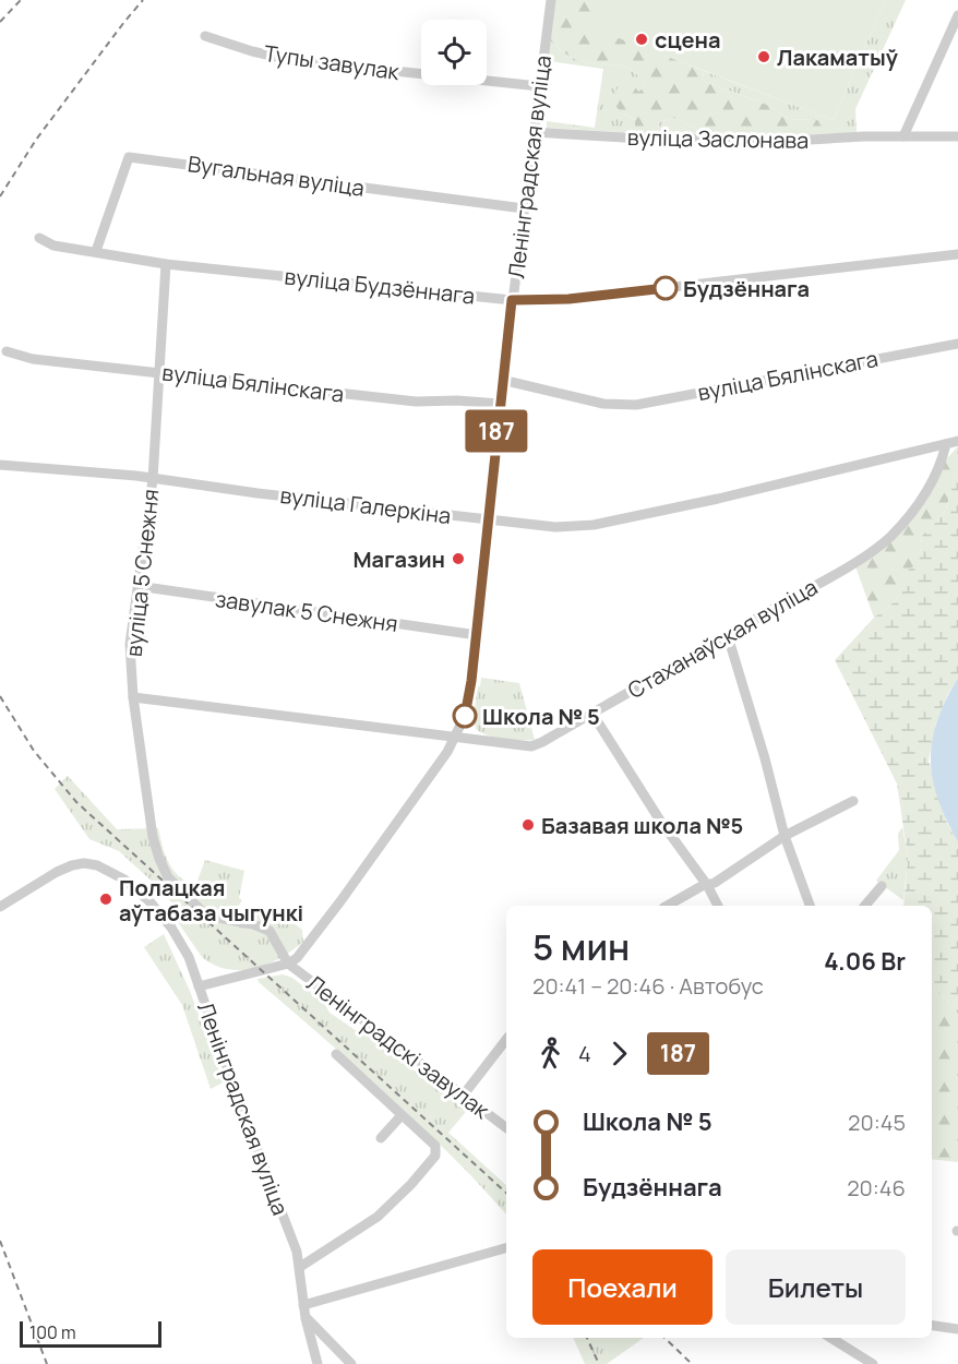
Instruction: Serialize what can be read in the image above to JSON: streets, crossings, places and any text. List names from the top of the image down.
{
  "streets": {
    "street": [
      "Тупы завулак",
      "вуліца Заслонава",
      "Ленінградская вуліца",
      "Вугальная вуліца",
      "вуліца Будзённага",
      "вуліца Бялінскага",
      "вуліца Галеркіна",
      "вуліца 5 Снежня",
      "завулак 5 Снежня",
      "Стаханаўская вуліца",
      "Ленінградскі завулак"
    ]
  },
  "crossings": [
    ["Тупы завулак", "Ленінградская вуліца"],
    ["вуліца Заслонава", "Ленінградская вуліца"],
    ["Ленінградская вуліца", "Вугальная вуліца"],
    ["Ленінградская вуліца", "вуліца Будзённага"],
    ["Ленінградская вуліца", "вуліца Бялінскага"],
    ["Ленінградская вуліца", "вуліца Галеркіна"],
    ["Ленінградская вуліца", "вуліца 5 Снежня"],
    ["Ленінградская вуліца", "завулак 5 Снежня"],
    ["Ленінградская вуліца", "Стаханаўская вуліца"],
    ["Ленінградская вуліца", "Ленінградскі завулак"],
    ["Вугальная вуліца", "вуліца Будзённага"],
    ["вуліца Будзённага", "вуліца 5 Снежня"],
    ["вуліца Бялінскага", "вуліца 5 Снежня"],
    ["вуліца Галеркіна", "вуліца 5 Снежня"],
    ["вуліца Галеркіна", "Стаханаўская вуліца"],
    ["вуліца 5 Снежня", "завулак 5 Снежня"],
    ["вуліца 5 Снежня", "Стаханаўская вуліца"],
    ["вуліца 5 Снежня", "Ленінградскі завулак"]
  ],
  "places": [
    "сцена",
    "Лакаматыў",
    "Будзённага",
    "Магазин",
    "Школа № 5",
    "Базавая школа №5",
    "Полацкая аўтабаза чыгункі"
  ],
  "lines": ["bus line 187"],
  "scale_bar": "100 m",
  "page": {
    "on_map": "187",
    "heading": ["5 мин", "20:41 – 20:46 · Автобус", "4.06 Br"],
    "legs": ["4", "187"],
    "list": [
      {
        "name": "Школа № 5",
        "value": "20:45"
      },
      {
        "name": "Будзённага",
        "value": "20:46"
      }
    ],
    "buttons": ["Поехали", "Билеты"],
    "scale": "100 m"
  }
}
